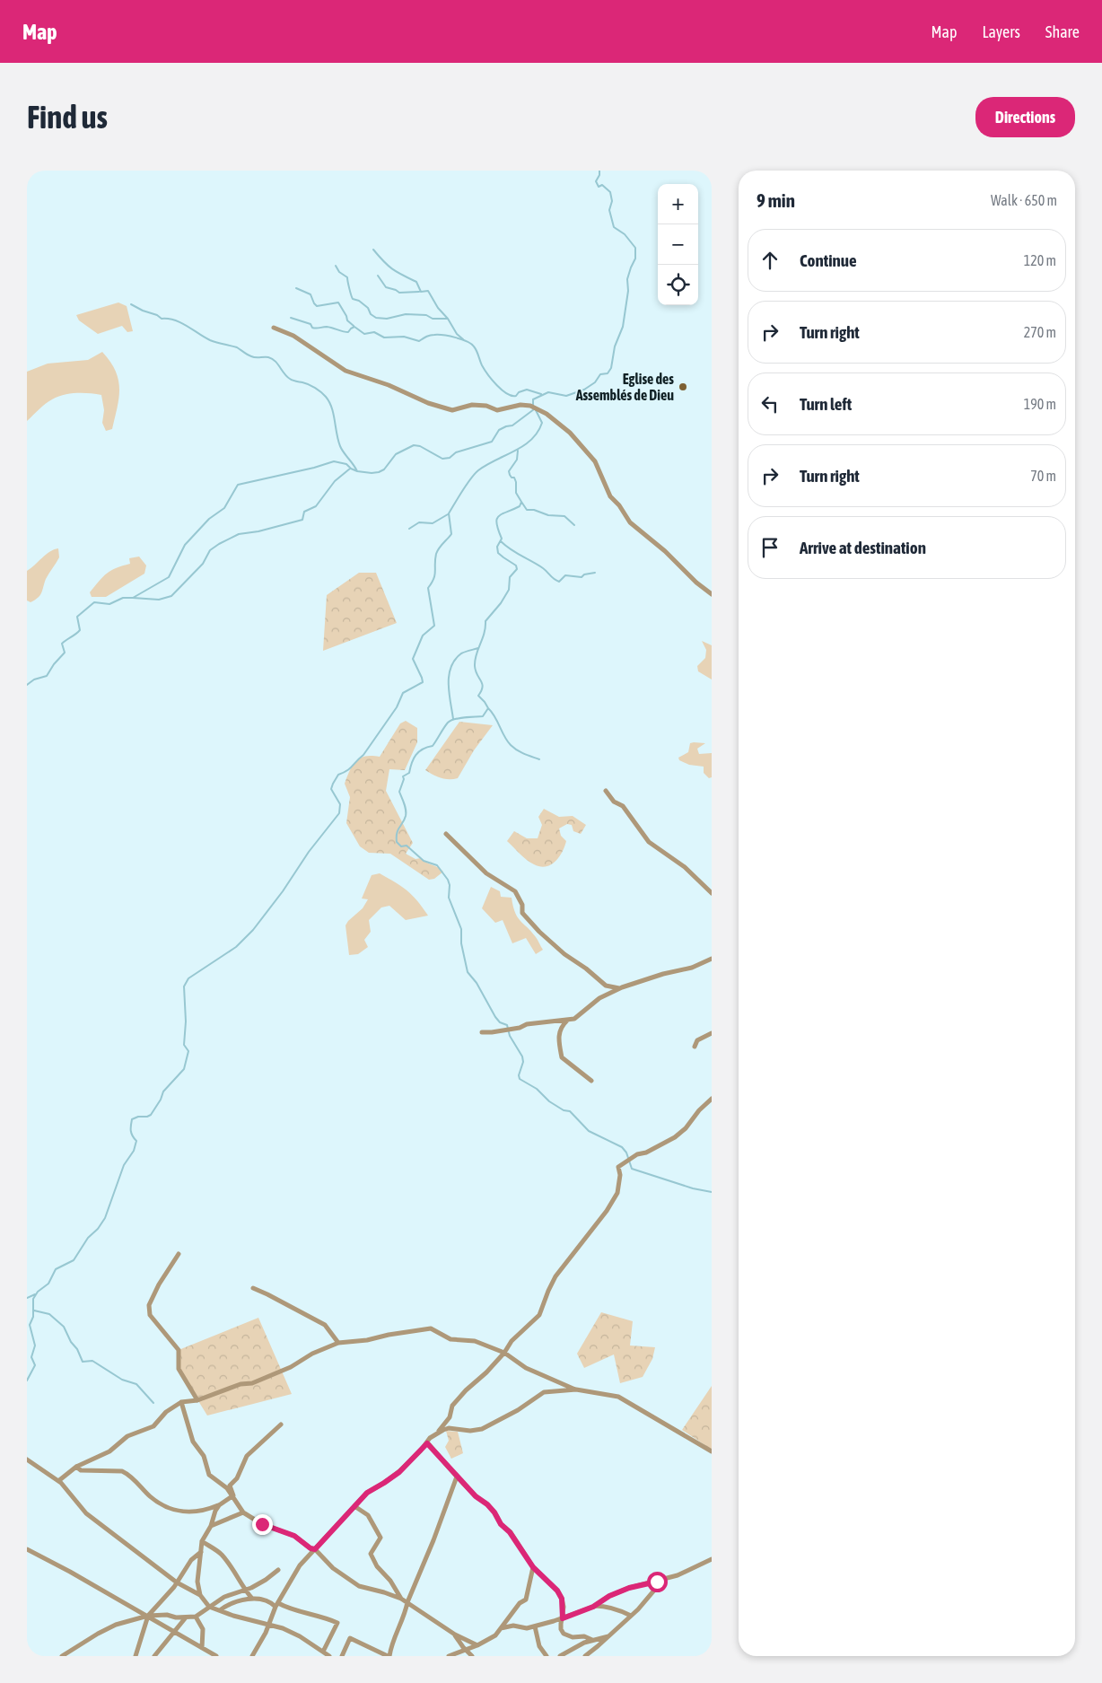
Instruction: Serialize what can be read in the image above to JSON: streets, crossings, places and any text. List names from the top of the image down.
{
  "places": ["Eglise des Assemblés de Dieu"],
  "page": {
    "header": "Map",
    "nav": ["Map", "Layers", "Share"],
    "buttons": "Directions",
    "title": "Find us",
    "heading": ["9 min", "Walk · 650 m"],
    "map_buttons": ["+", "−"],
    "list": [
      ["Continue", "120 m"],
      ["Turn right", "270 m"],
      ["Turn left", "190 m"],
      ["Turn right", "70 m"],
      "Arrive at destination"
    ]
  }
}
